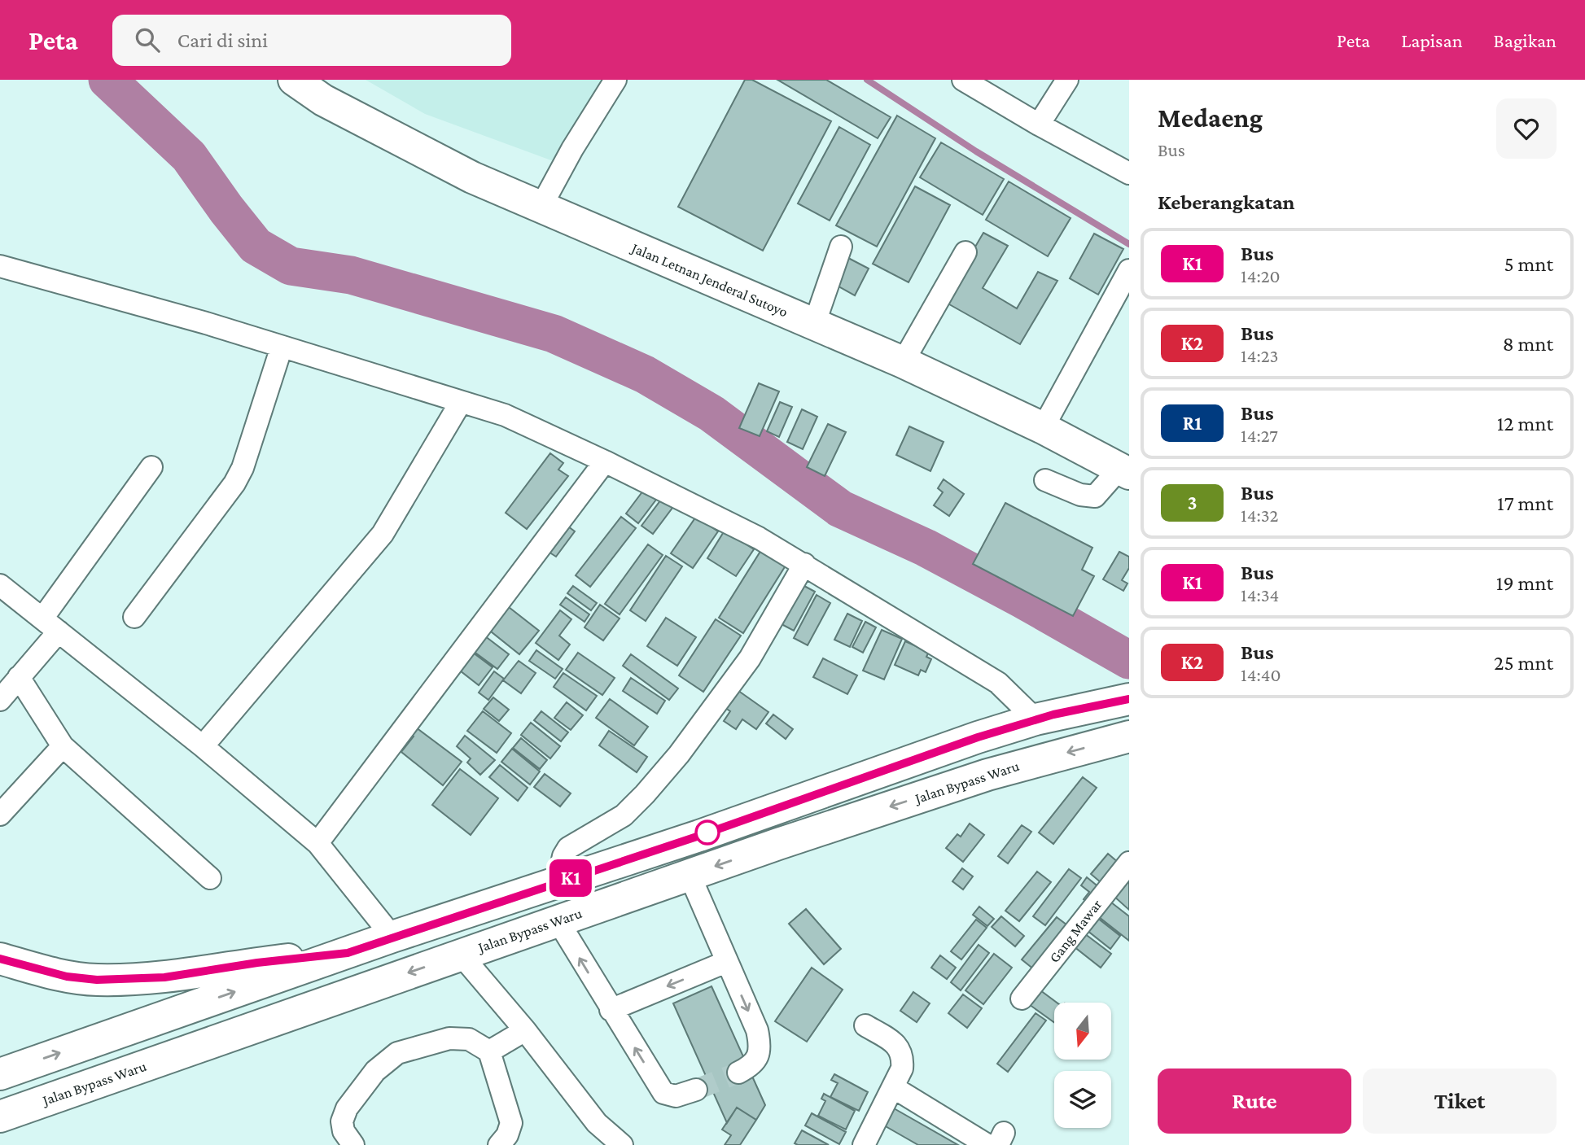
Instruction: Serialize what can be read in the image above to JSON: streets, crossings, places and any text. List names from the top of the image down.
{
  "streets": {
    "highway": ["Jalan Letnan Jenderal Sutoyo", "Jalan Bypass Waru"],
    "street": ["Gang Mawar"]
  },
  "lines": ["bus line K1"],
  "north": "bottom",
  "page": {
    "header": "Peta",
    "search": "Cari di sini",
    "nav": ["Peta", "Lapisan", "Bagikan"],
    "on_map": "K1",
    "heading": [
      ["Medaeng", "Bus"],
      "Keberangkatan"
    ],
    "list": [
      {
        "mark": "K1",
        "name": "Bus",
        "note": "14:20",
        "value": "5 mnt"
      },
      {
        "mark": "K2",
        "name": "Bus",
        "note": "14:23",
        "value": "8 mnt"
      },
      {
        "mark": "R1",
        "name": "Bus",
        "note": "14:27",
        "value": "12 mnt"
      },
      {
        "mark": "3",
        "name": "Bus",
        "note": "14:32",
        "value": "17 mnt"
      },
      {
        "mark": "K1",
        "name": "Bus",
        "note": "14:34",
        "value": "19 mnt"
      },
      {
        "mark": "K2",
        "name": "Bus",
        "note": "14:40",
        "value": "25 mnt"
      }
    ],
    "buttons": ["Rute", "Tiket"]
  }
}
